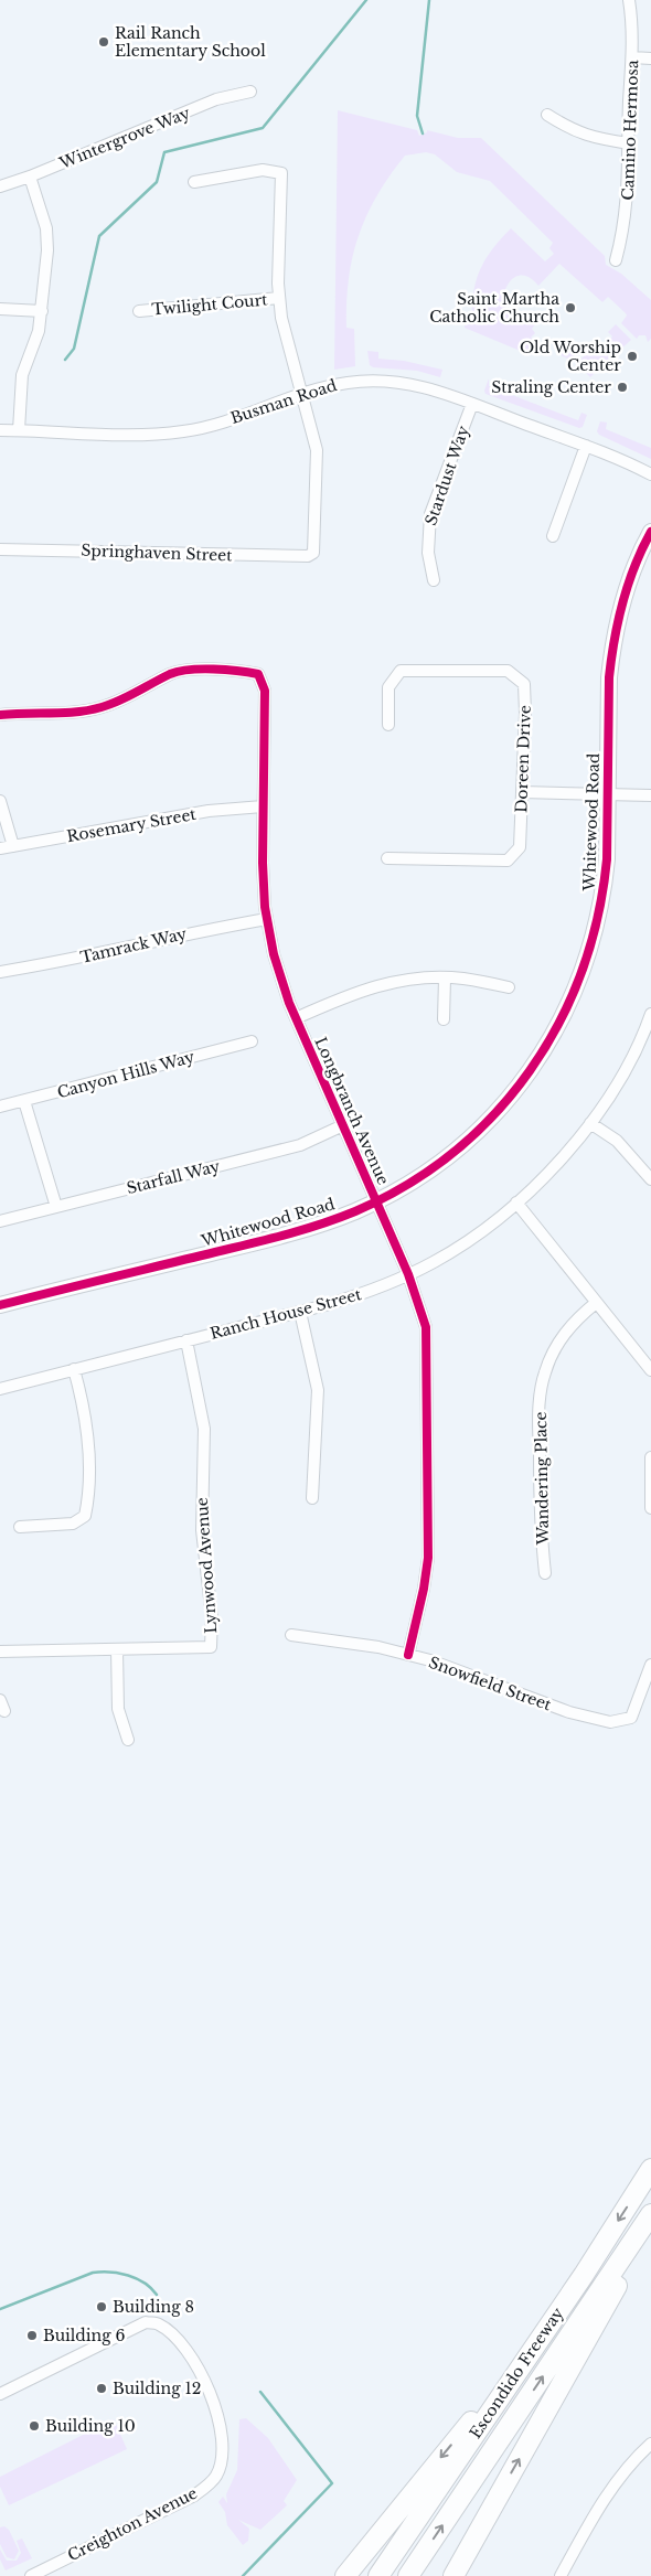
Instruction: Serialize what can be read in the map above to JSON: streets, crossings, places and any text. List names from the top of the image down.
{
  "streets": {
    "highway": ["Escondido Freeway"],
    "main road": ["Whitewood Road"],
    "street": [
      "Camino Hermosa",
      "Wintergrove Way",
      "Twilight Court",
      "Busman Road",
      "Stardust Way",
      "Springhaven Street",
      "Doreen Drive",
      "Rosemary Street",
      "Tamrack Way",
      "Canyon Hills Way",
      "Longbranch Avenue",
      "Starfall Way",
      "Ranch House Street",
      "Wandering Place",
      "Lynwood Avenue",
      "Snowfield Street",
      "Creighton Avenue"
    ]
  },
  "crossings": [
    ["Busman Road", "Stardust Way"],
    ["Busman Road", "Springhaven Street"],
    ["Whitewood Road", "Longbranch Avenue"],
    ["Rosemary Street", "Longbranch Avenue"],
    ["Tamrack Way", "Longbranch Avenue"],
    ["Longbranch Avenue", "Starfall Way"],
    ["Longbranch Avenue", "Ranch House Street"],
    ["Longbranch Avenue", "Snowfield Street"],
    ["Ranch House Street", "Lynwood Avenue"]
  ],
  "places": [
    "Rail Ranch Elementary School",
    "Saint Martha Catholic Church",
    "Old Worship Center",
    "Straling Center",
    "Building 8",
    "Building 6",
    "Building 12",
    "Building 10"
  ]
}
